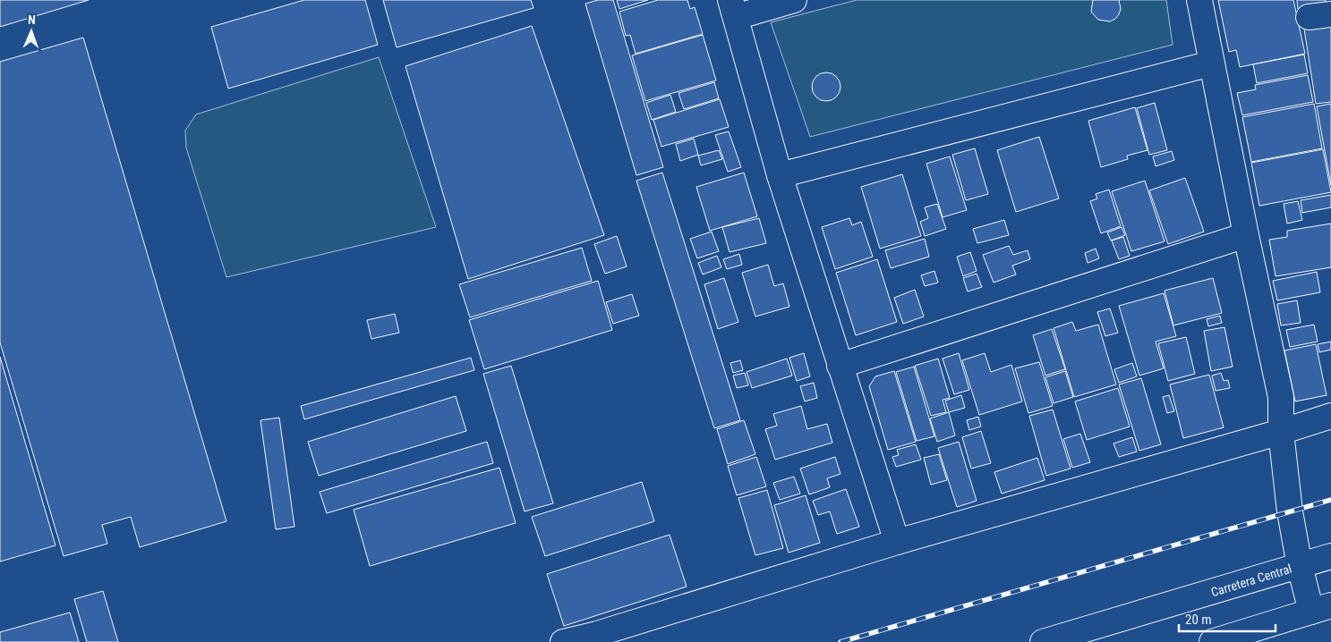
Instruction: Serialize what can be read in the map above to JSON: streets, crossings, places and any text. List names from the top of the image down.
{
  "streets": {
    "main road": ["Carretera Central"]
  },
  "scale_bar": "20 m",
  "north": "top"
}
